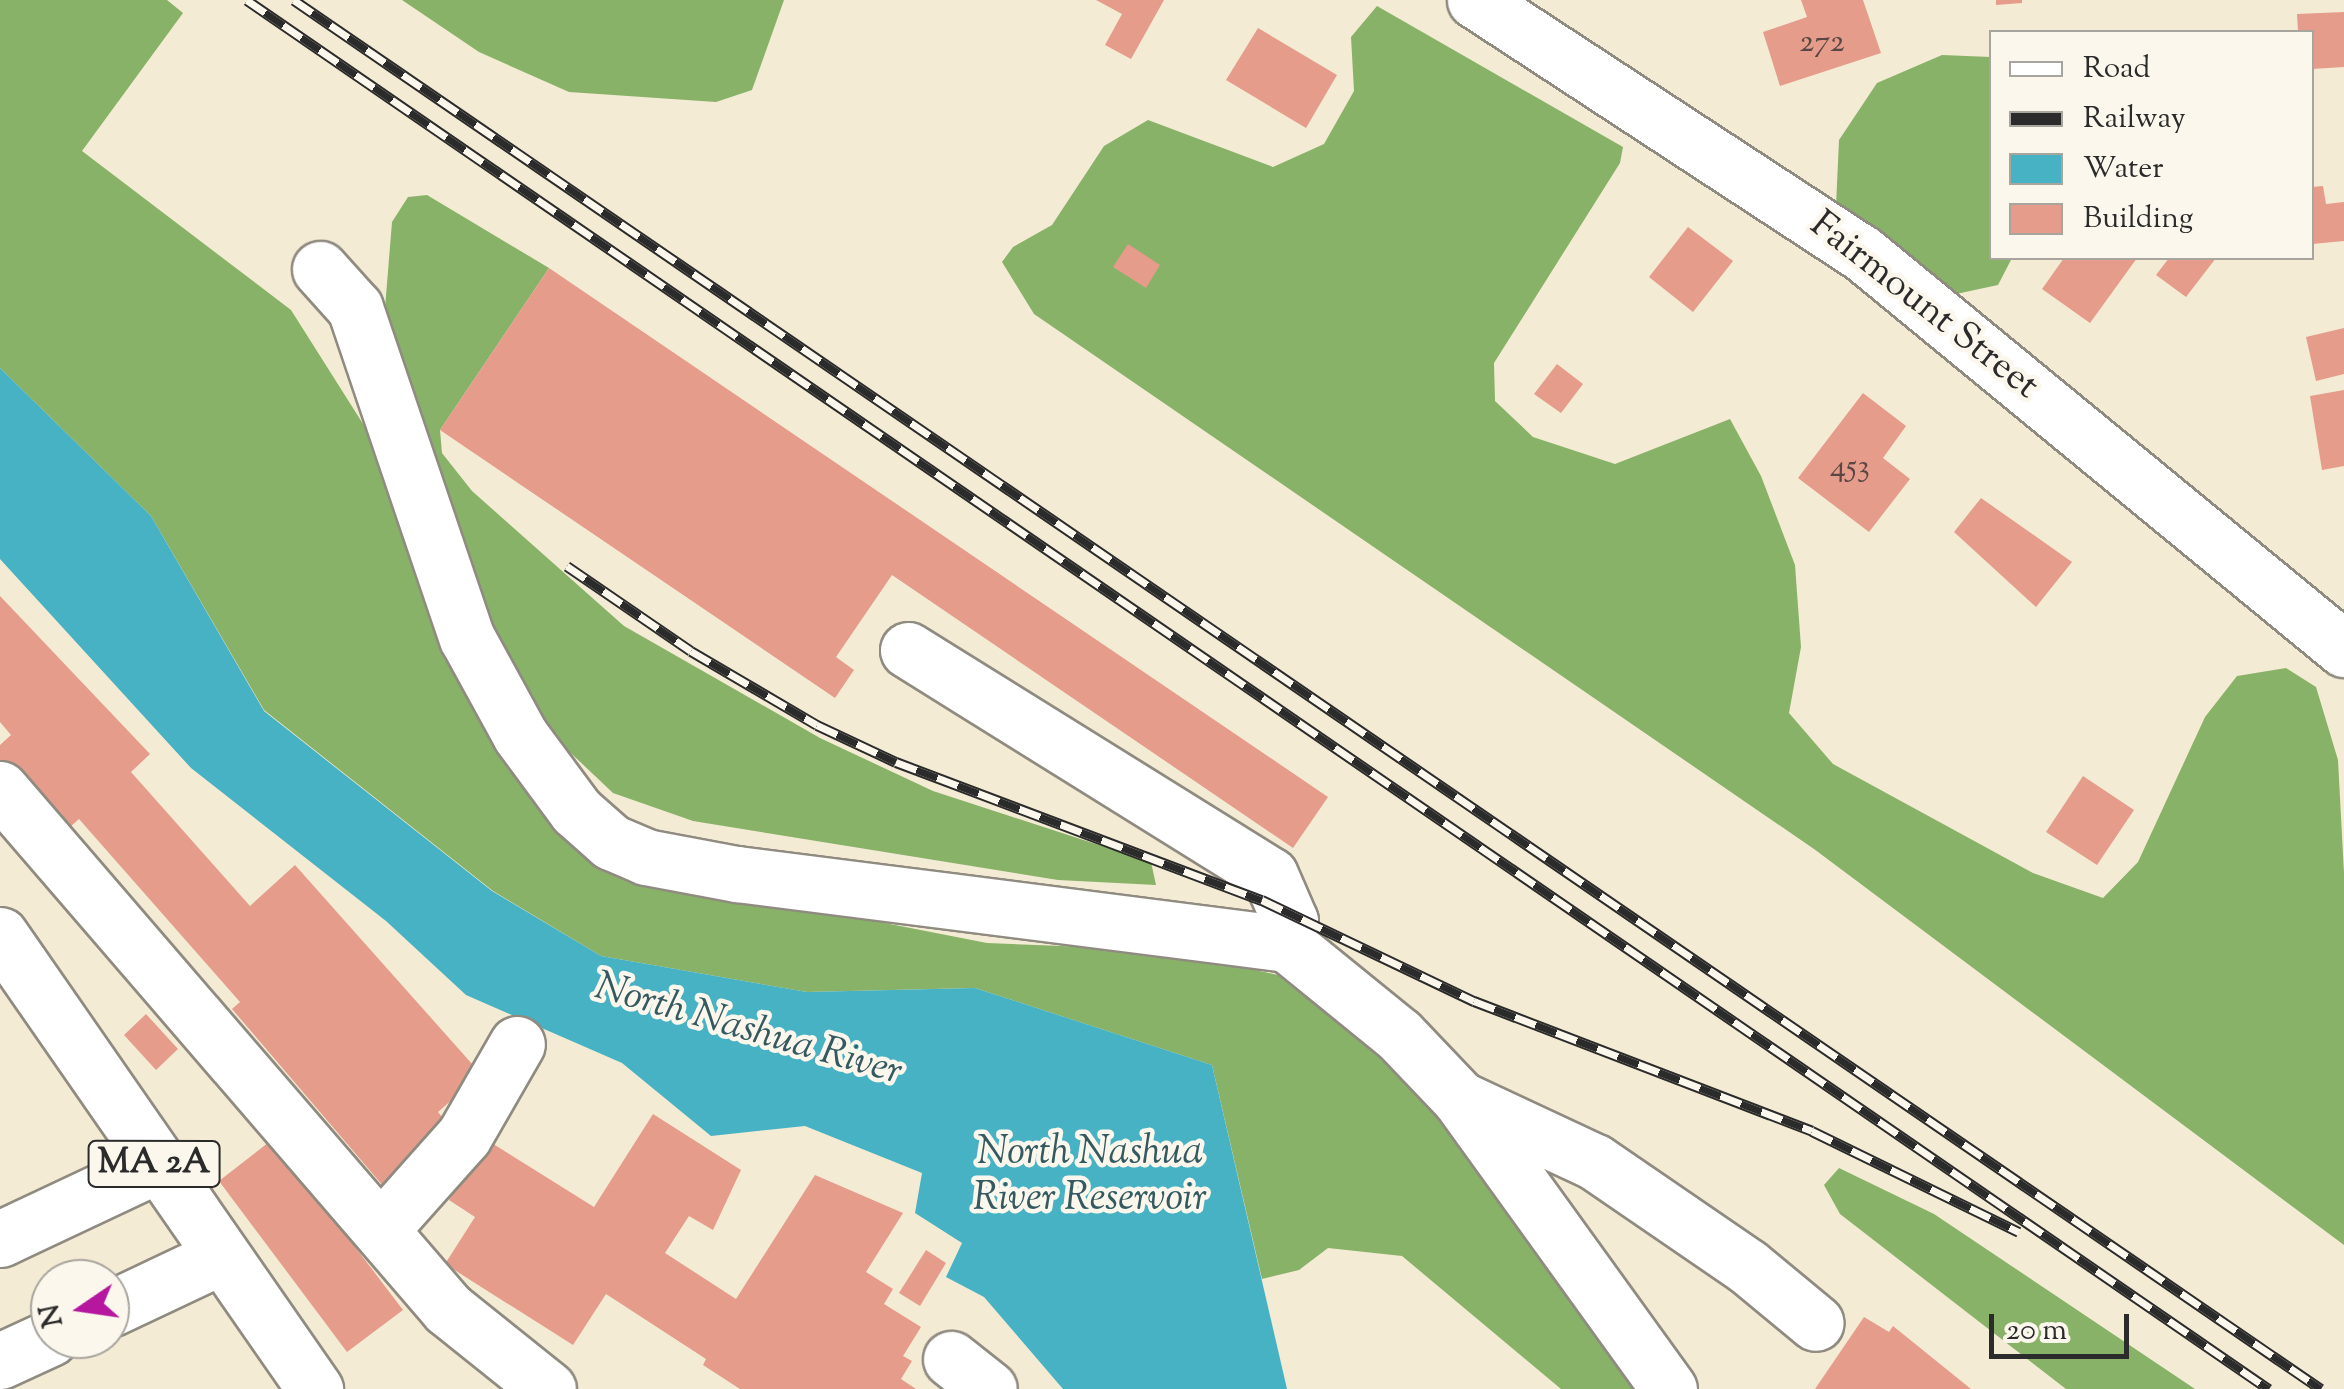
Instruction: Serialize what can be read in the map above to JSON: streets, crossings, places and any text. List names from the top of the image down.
{
  "streets": {
    "main road": ["Fairmount Street", "MA 2A"]
  },
  "water": ["North Nashua River", "North Nashua River Reservoir"],
  "house_numbers": ["272", "453"],
  "legend": [
    "Road",
    "Railway",
    "Water",
    "Building"
  ],
  "scale_bar": "20 m",
  "north": "left"
}
